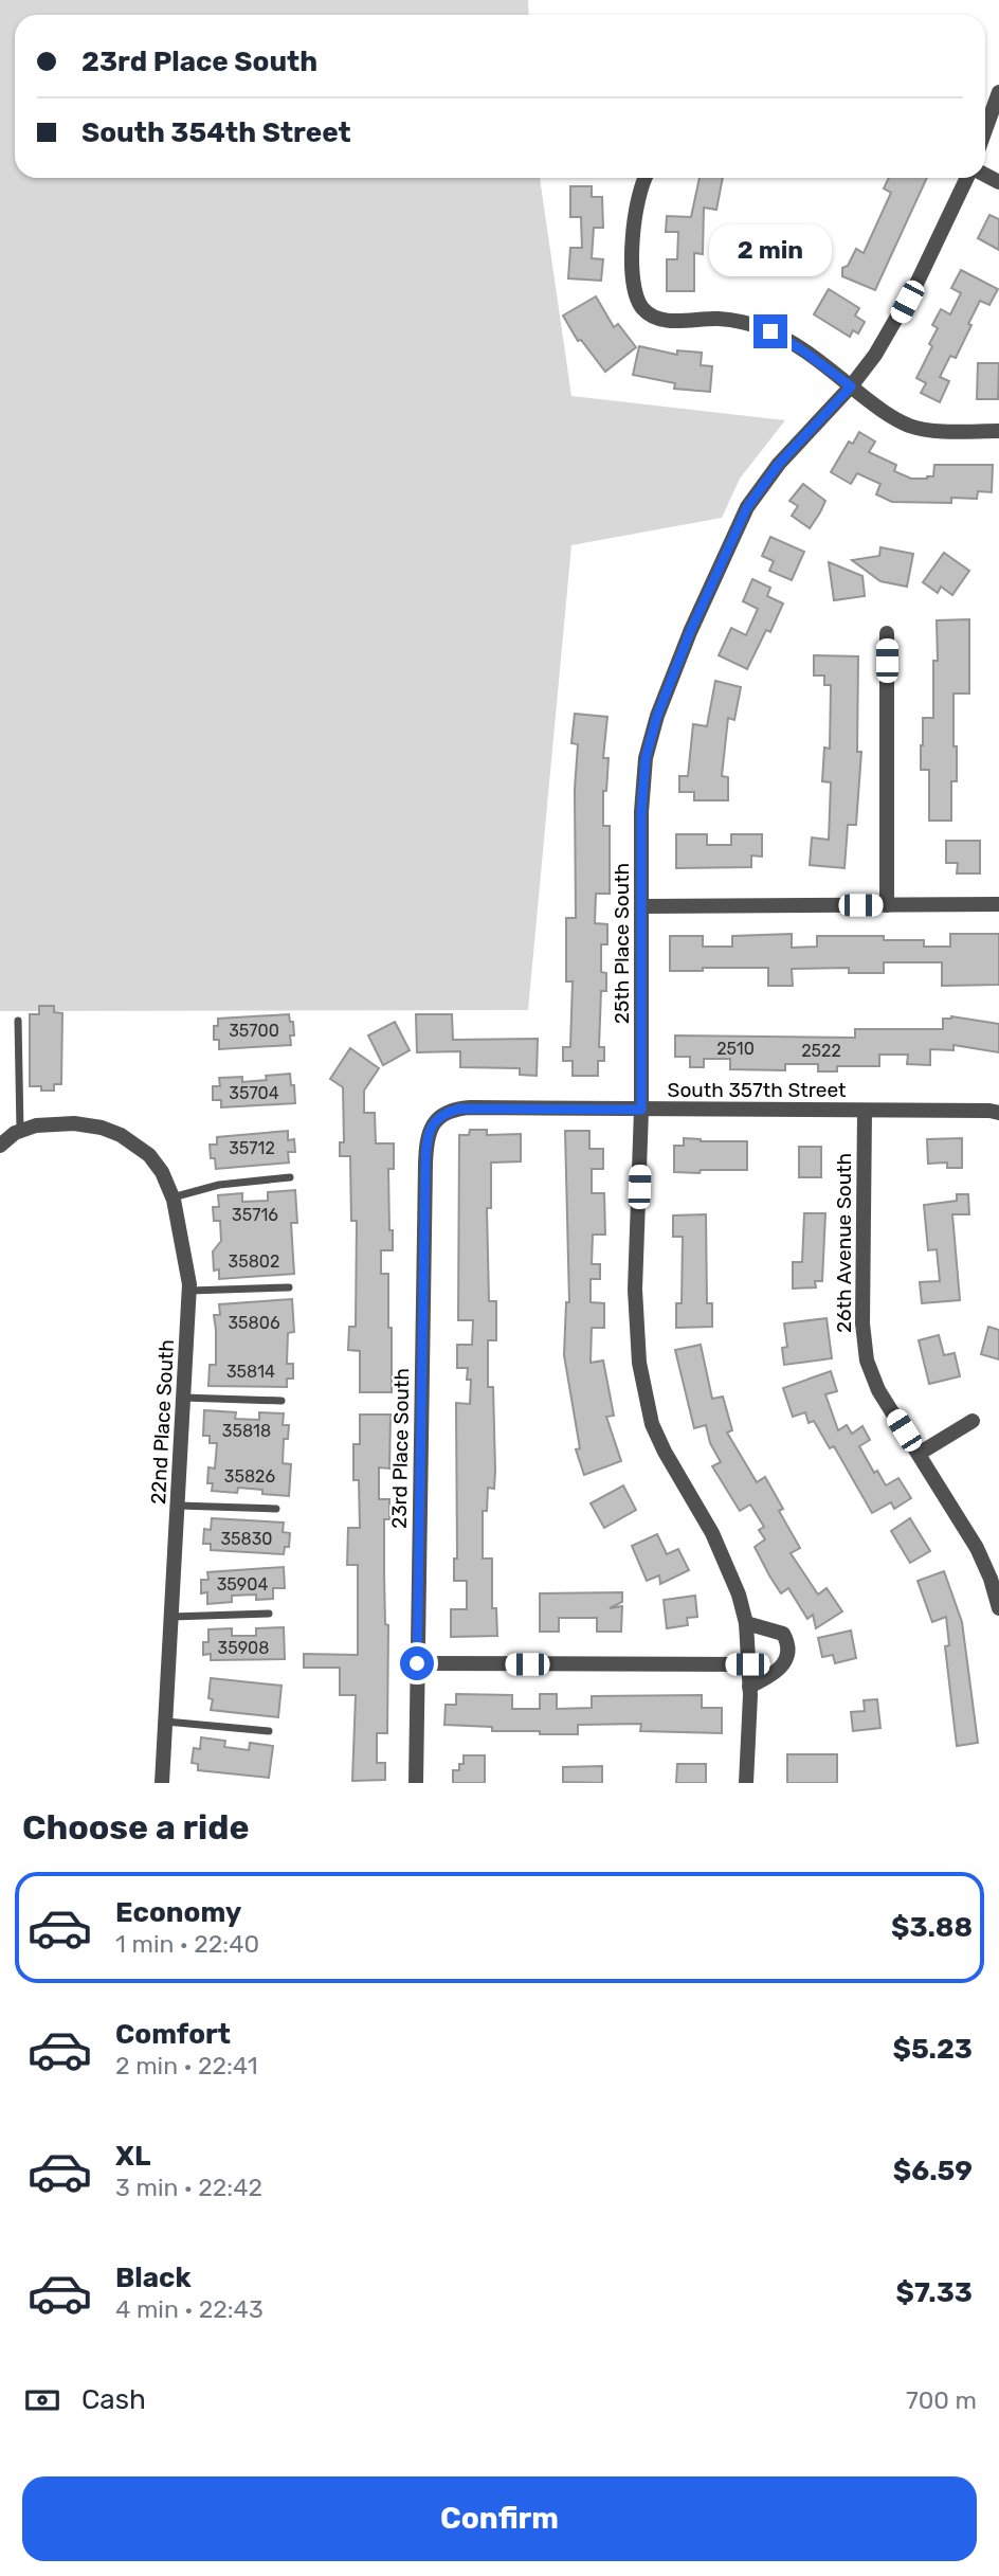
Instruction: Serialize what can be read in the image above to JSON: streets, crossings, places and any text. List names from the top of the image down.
{
  "streets": {
    "street": [
      "25th Place South",
      "South 357th Street",
      "26th Avenue South",
      "22nd Place South",
      "23rd Place South"
    ]
  },
  "crossings": [
    ["25th Place South", "South 357th Street"],
    ["South 357th Street", "26th Avenue South"],
    ["South 357th Street", "23rd Place South"]
  ],
  "house_numbers": [
    "35700",
    "2510",
    "2522",
    "35704",
    "35712",
    "35716",
    "35802",
    "35806",
    "35814",
    "35818",
    "35826",
    "35830",
    "35904",
    "35908"
  ],
  "page": {
    "banner": ["23rd Place South", "South 354th Street"],
    "bubble": "2 min",
    "heading": "Choose a ride",
    "list": [
      {
        "name": "Economy",
        "note": "1 min · 22:40",
        "value": "$3.88"
      },
      {
        "name": "Comfort",
        "note": "2 min · 22:41",
        "value": "$5.23"
      },
      {
        "name": "XL",
        "note": "3 min · 22:42",
        "value": "$6.59"
      },
      {
        "name": "Black",
        "note": "4 min · 22:43",
        "value": "$7.33"
      }
    ],
    "pay": ["Cash", "700 m"],
    "buttons": "Confirm"
  }
}
